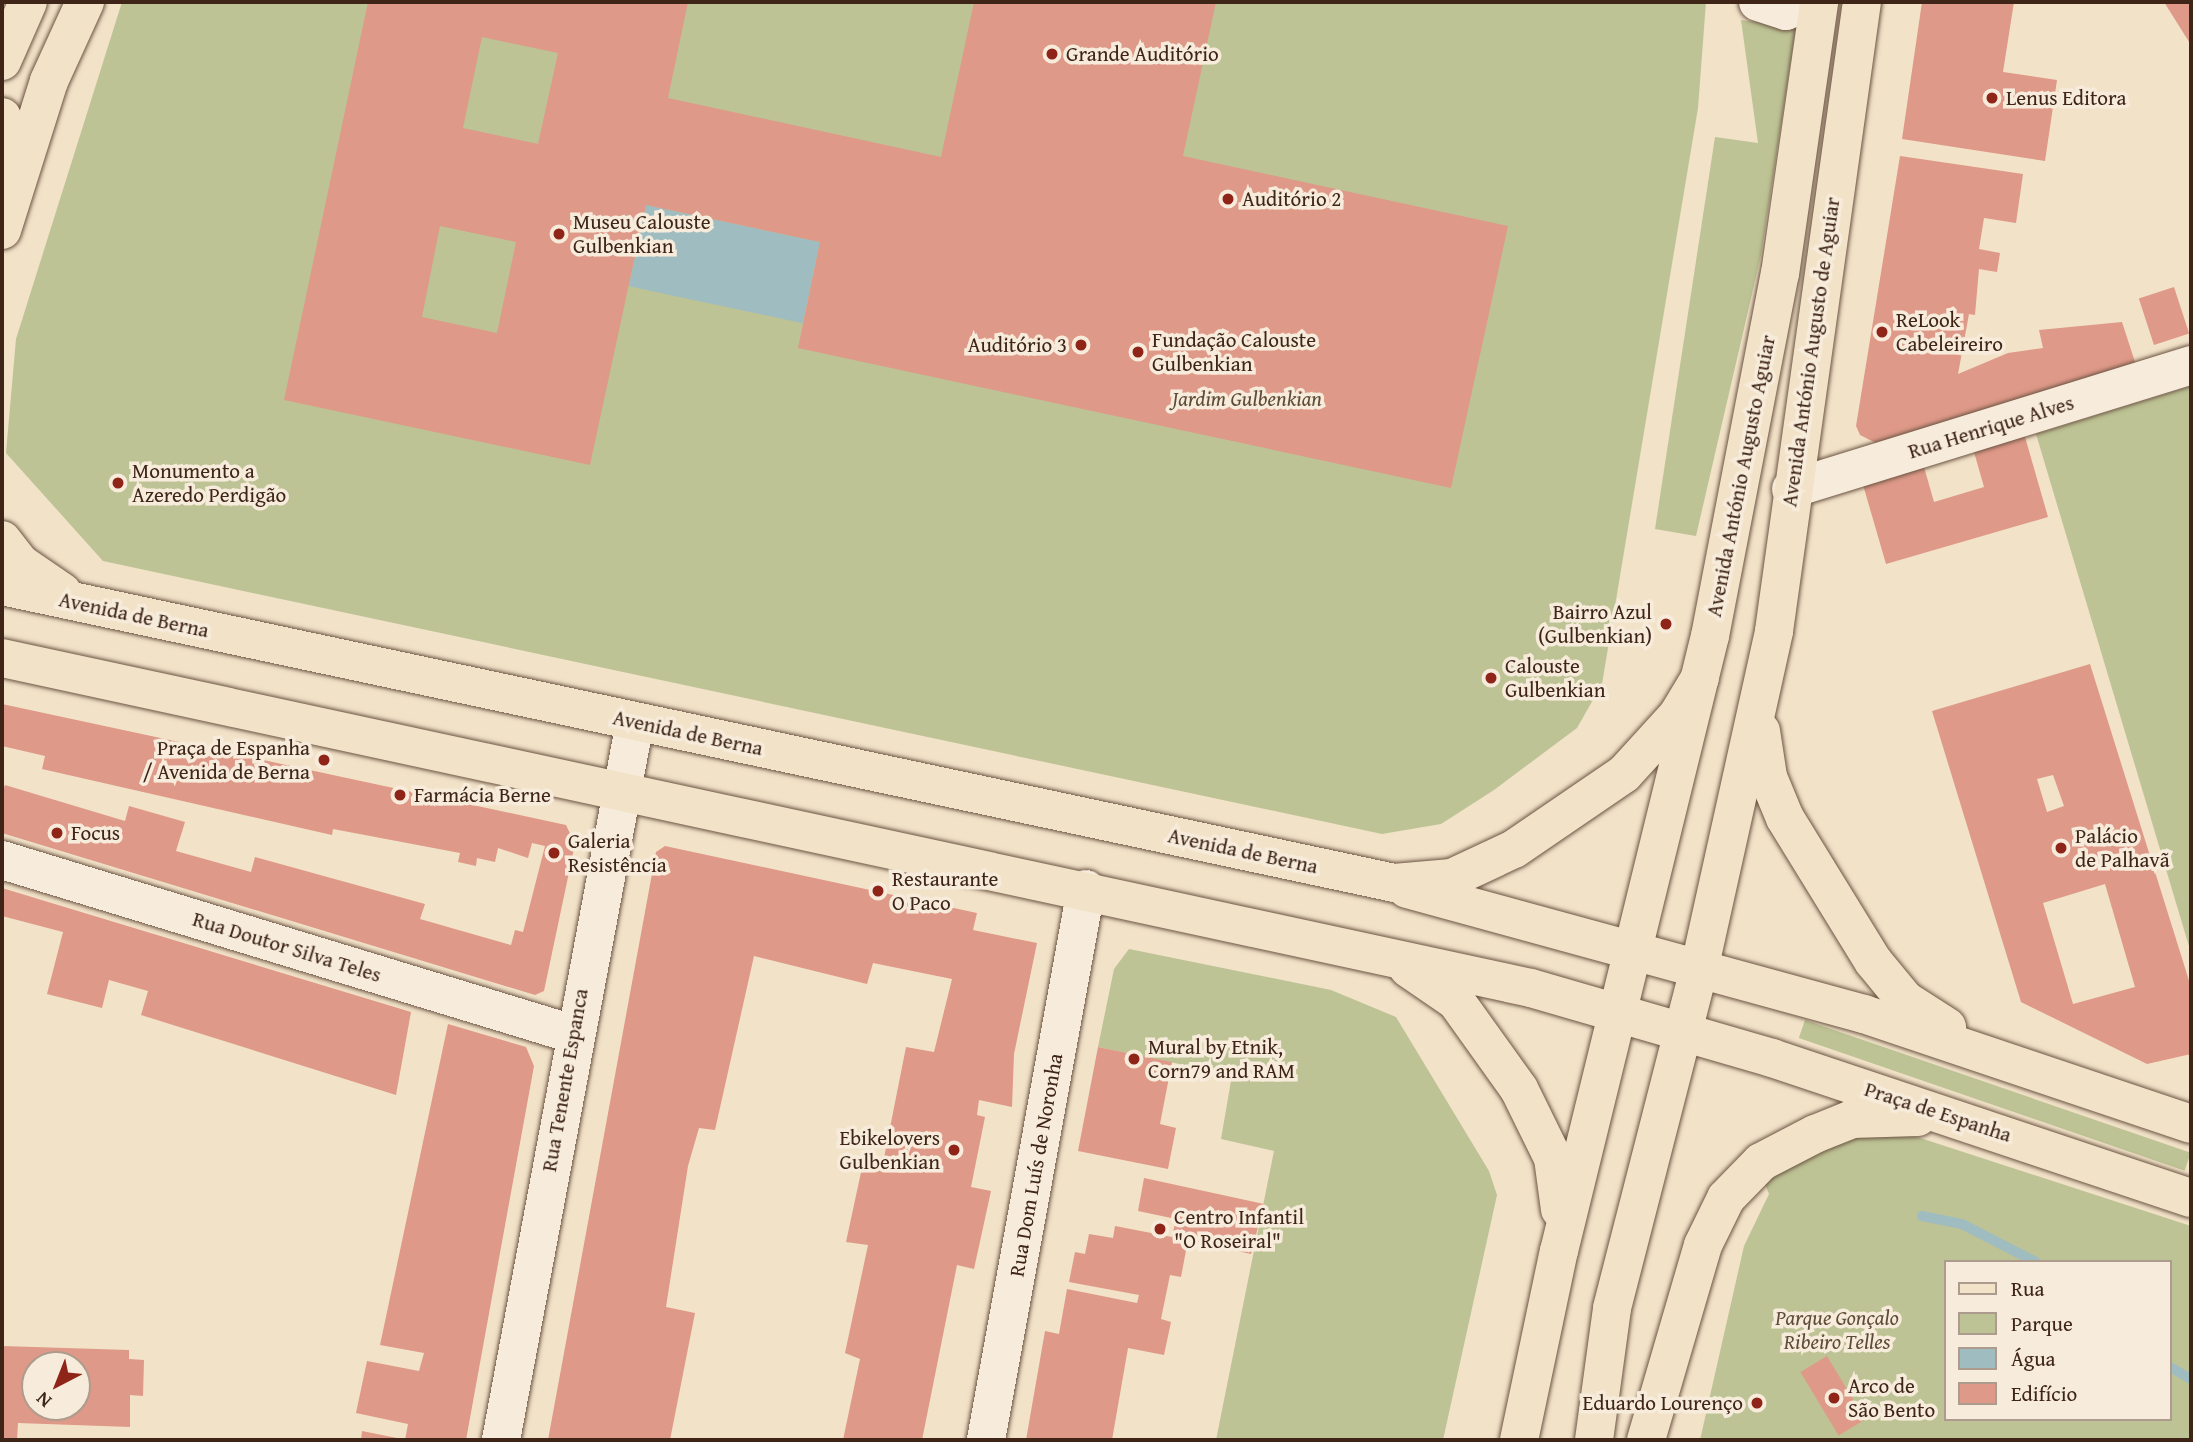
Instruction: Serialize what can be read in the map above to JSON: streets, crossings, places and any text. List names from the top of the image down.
{
  "streets": {
    "main road": [
      "Avenida António Augusto de Aguiar",
      "Avenida António Augusto Aguiar",
      "Avenida de Berna",
      "Praça de Espanha"
    ],
    "street": [
      "Rua Henrique Alves",
      "Rua Doutor Silva Teles",
      "Rua Tenente Espanca",
      "Rua Dom Luís de Noronha"
    ]
  },
  "crossings": [
    ["Avenida António Augusto de Aguiar", "Rua Henrique Alves"],
    ["Avenida António Augusto de Aguiar", "Avenida António Augusto Aguiar"],
    ["Avenida de Berna", "Rua Tenente Espanca"],
    ["Rua Doutor Silva Teles", "Rua Tenente Espanca"]
  ],
  "parks": ["Jardim Gulbenkian", "Parque Gonçalo Ribeiro Telles"],
  "places": [
    "Grande Auditório",
    "Lenus Editora",
    "Auditório 2",
    "Museu Calouste Gulbenkian",
    "ReLook Cabeleireiro",
    "Auditório 3",
    "Fundação Calouste Gulbenkian",
    "Monumento a Azeredo Perdigão",
    "Bairro Azul (Gulbenkian)",
    "Calouste Gulbenkian",
    "Praça de Espanha / Avenida de Berna",
    "Farmácia Berne",
    "Focus",
    "Palácio de Palhavã",
    "Galeria Resistência",
    "Restaurante O Paco",
    "Mural by Etnik, Corn79 and RAM",
    "Ebikelovers Gulbenkian",
    "Centro Infantil \"O Roseiral\"",
    "Arco de São Bento",
    "Eduardo Lourenço"
  ],
  "legend": [
    "Rua",
    "Parque",
    "Água",
    "Edifício"
  ],
  "north": "bottom left"
}
